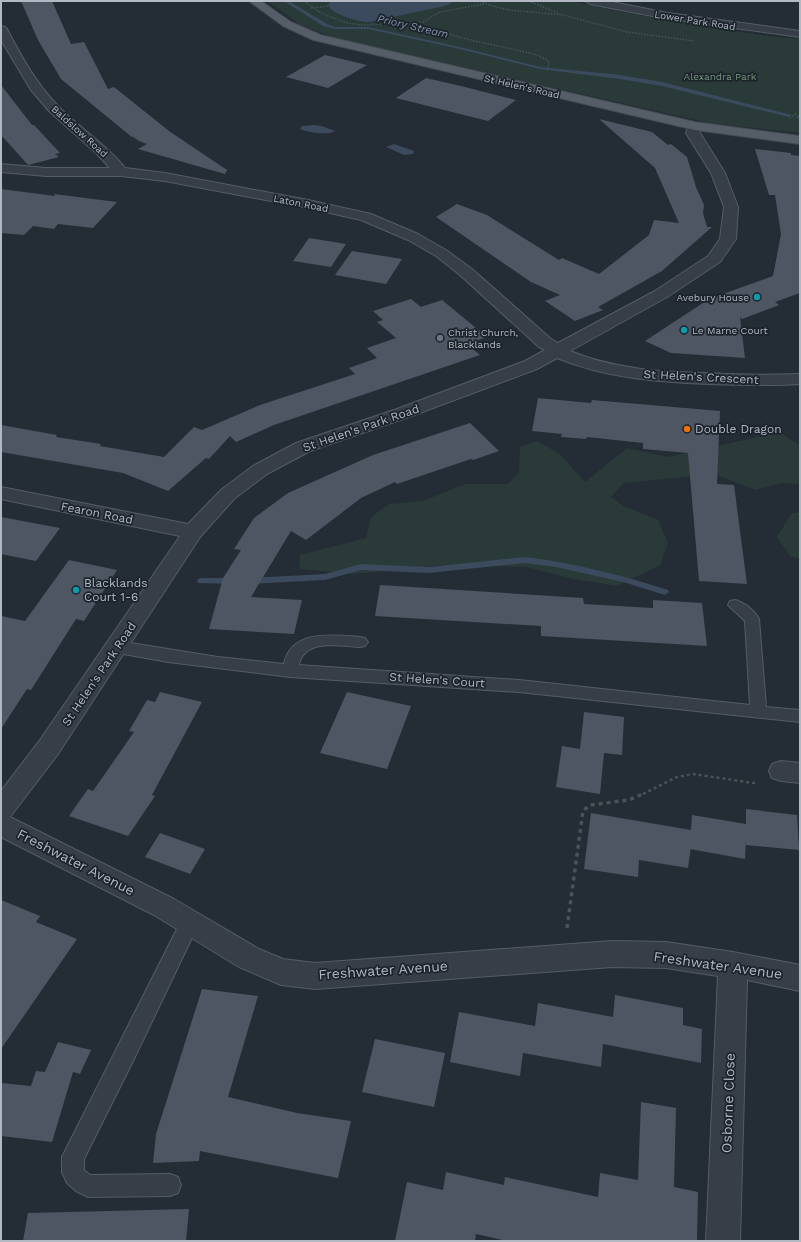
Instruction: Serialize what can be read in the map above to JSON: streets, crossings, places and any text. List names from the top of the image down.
{
  "streets": {
    "main road": ["St Helen's Road"],
    "street": [
      "Lower Park Road",
      "Baldslow Road",
      "Laton Road",
      "St Helen's Crescent",
      "St Helen's Park Road",
      "Fearon Road",
      "Freshwater Avenue",
      "Osborne Close"
    ],
    "lane": ["St Helen's Court"]
  },
  "crossings": [
    ["St Helen's Road", "St Helen's Park Road"],
    ["Baldslow Road", "Laton Road"],
    ["Laton Road", "St Helen's Crescent"],
    ["Laton Road", "St Helen's Park Road"],
    ["St Helen's Crescent", "St Helen's Park Road"],
    ["St Helen's Park Road", "Fearon Road"],
    ["St Helen's Park Road", "St Helen's Court"],
    ["Freshwater Avenue", "Osborne Close"]
  ],
  "water": ["Priory Stream"],
  "parks": ["Alexandra Park"],
  "places": [
    "Avebury House",
    "Le Marne Court",
    "Christ Church, Blacklands",
    "Double Dragon",
    "Blacklands Court 1-6"
  ]
}
